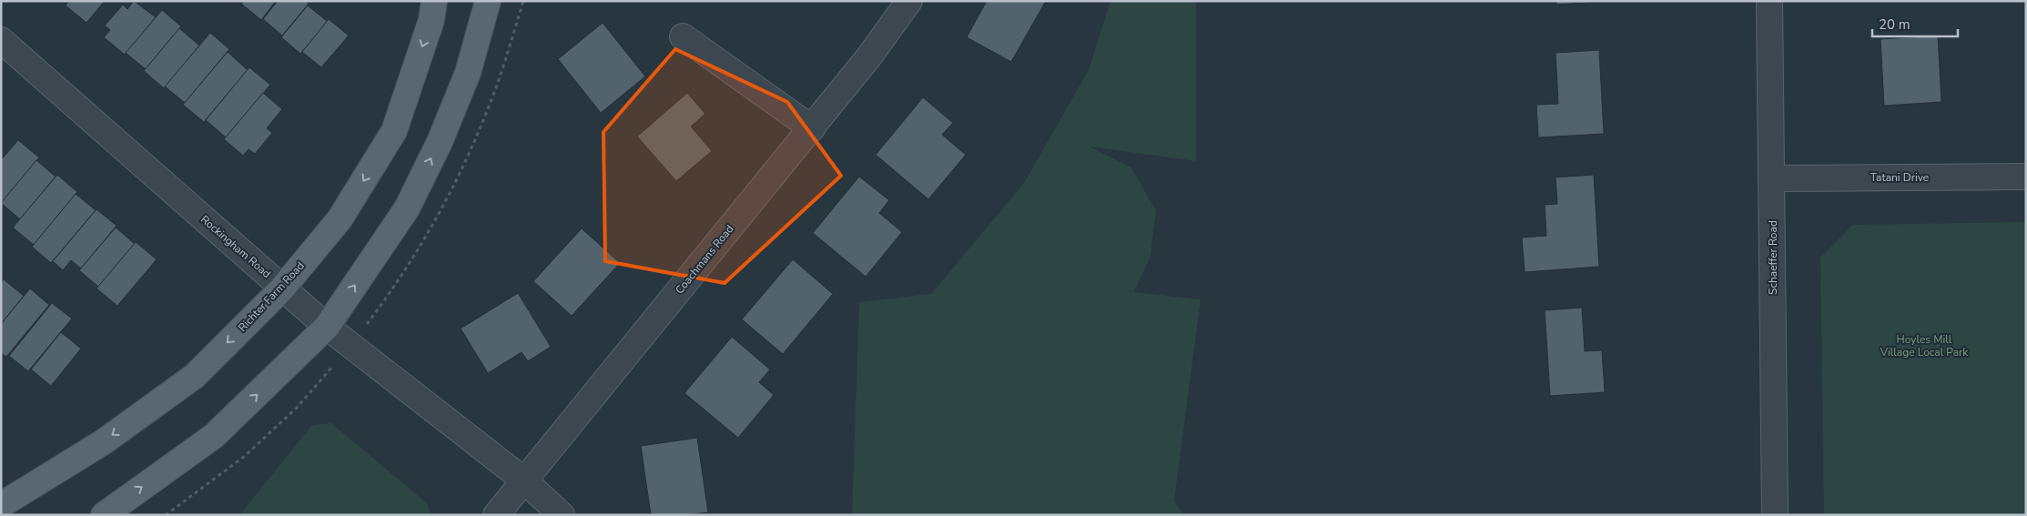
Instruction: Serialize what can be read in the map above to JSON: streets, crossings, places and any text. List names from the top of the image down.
{
  "streets": {
    "main road": ["Richter Farm Road"],
    "street": [
      "Tatani Drive",
      "Rockingham Road",
      "Schaeffer Road",
      "Coachmans Road"
    ]
  },
  "crossings": [
    ["Tatani Drive", "Schaeffer Road"],
    ["Rockingham Road", "Coachmans Road"],
    ["Rockingham Road", "Richter Farm Road"]
  ],
  "parks": ["Hoyles Mill Village Local Park"],
  "scale_bar": "20 m"
}
